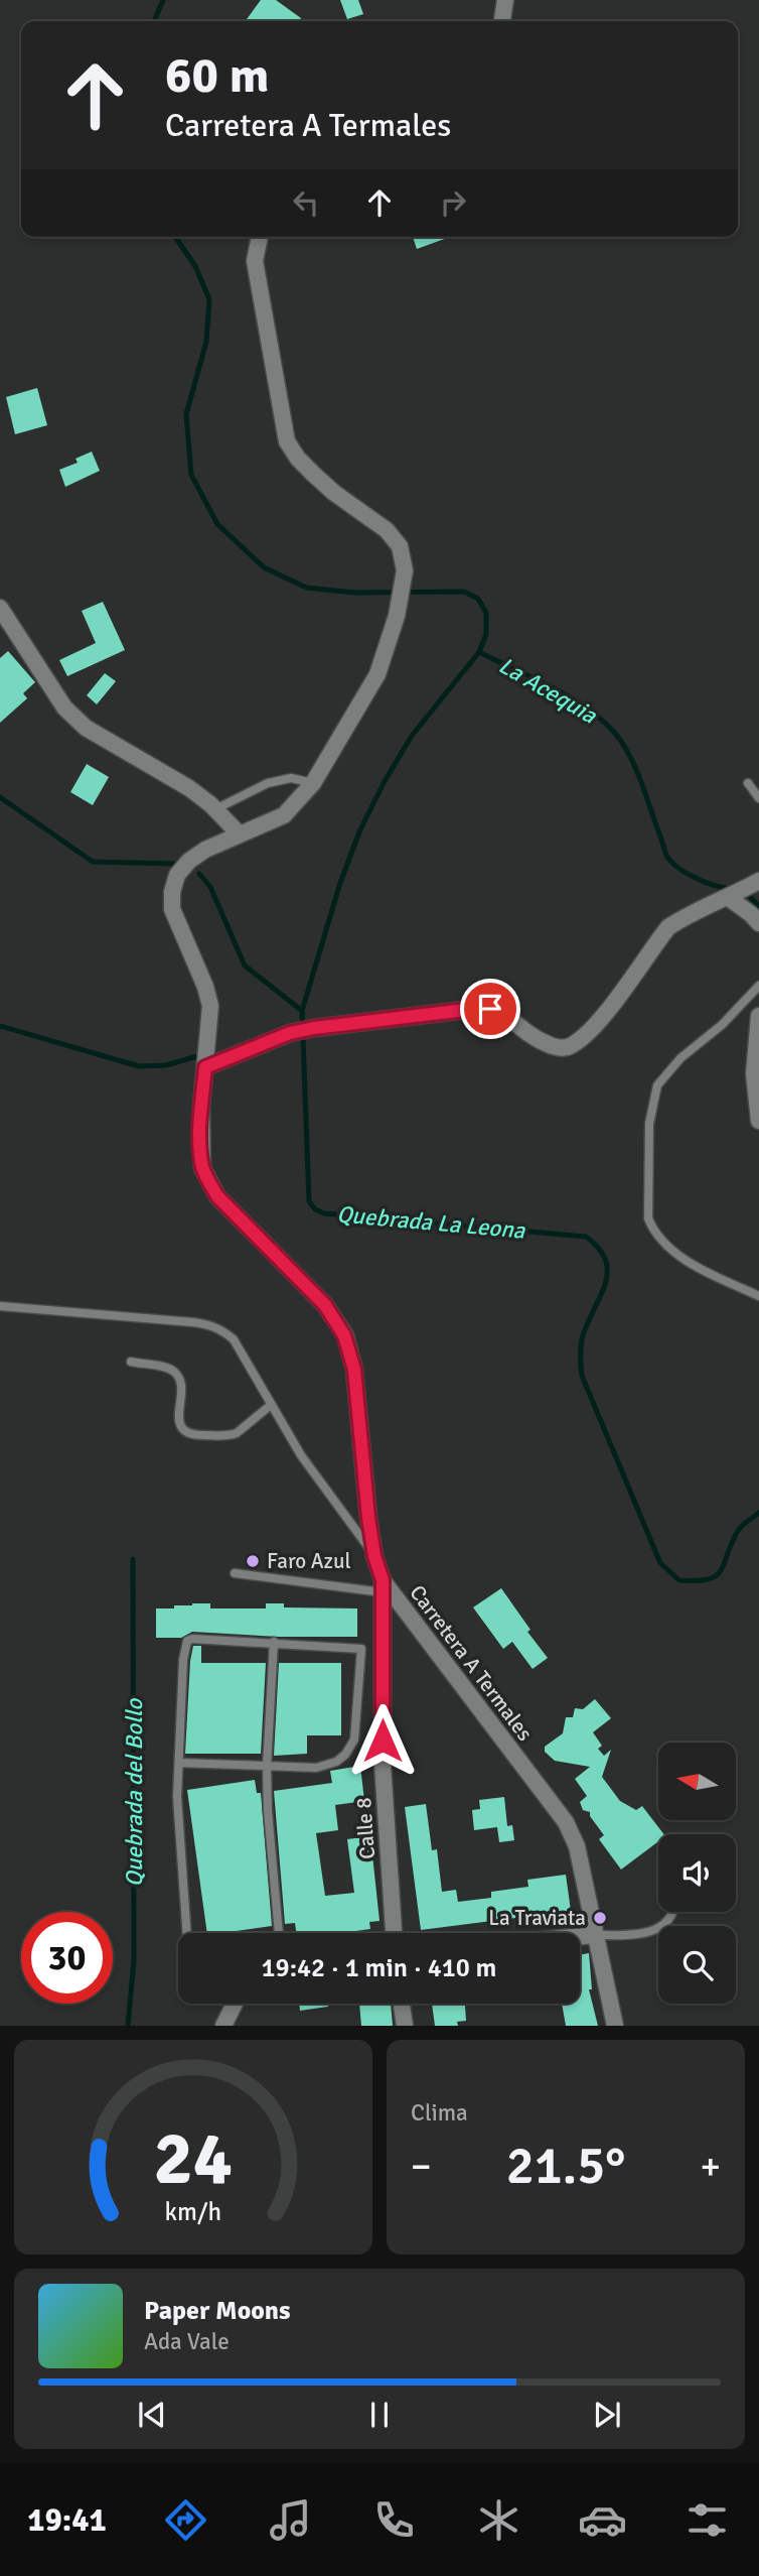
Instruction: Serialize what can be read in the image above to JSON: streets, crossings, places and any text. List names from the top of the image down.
{
  "streets": {
    "street": ["Carretera A Termales", "Calle 8"]
  },
  "crossings": [
    ["Carretera A Termales", "Calle 8"]
  ],
  "water": ["La Acequia", "Quebrada La Leona", "Quebrada del Bollo"],
  "places": ["Faro Azul", "La Traviata"],
  "north": "left",
  "page": {
    "turn": ["60 m", "Carretera A Termales"],
    "limit": "30",
    "trip": "19:42 · 1 min · 410 m",
    "tile": "Clima",
    "heat": ["−", "21.5°", "+"],
    "song": ["Paper Moons", "Ada Vale"],
    "tabs": "19:41",
    "gauge": ["24", "km/h"]
  }
}
